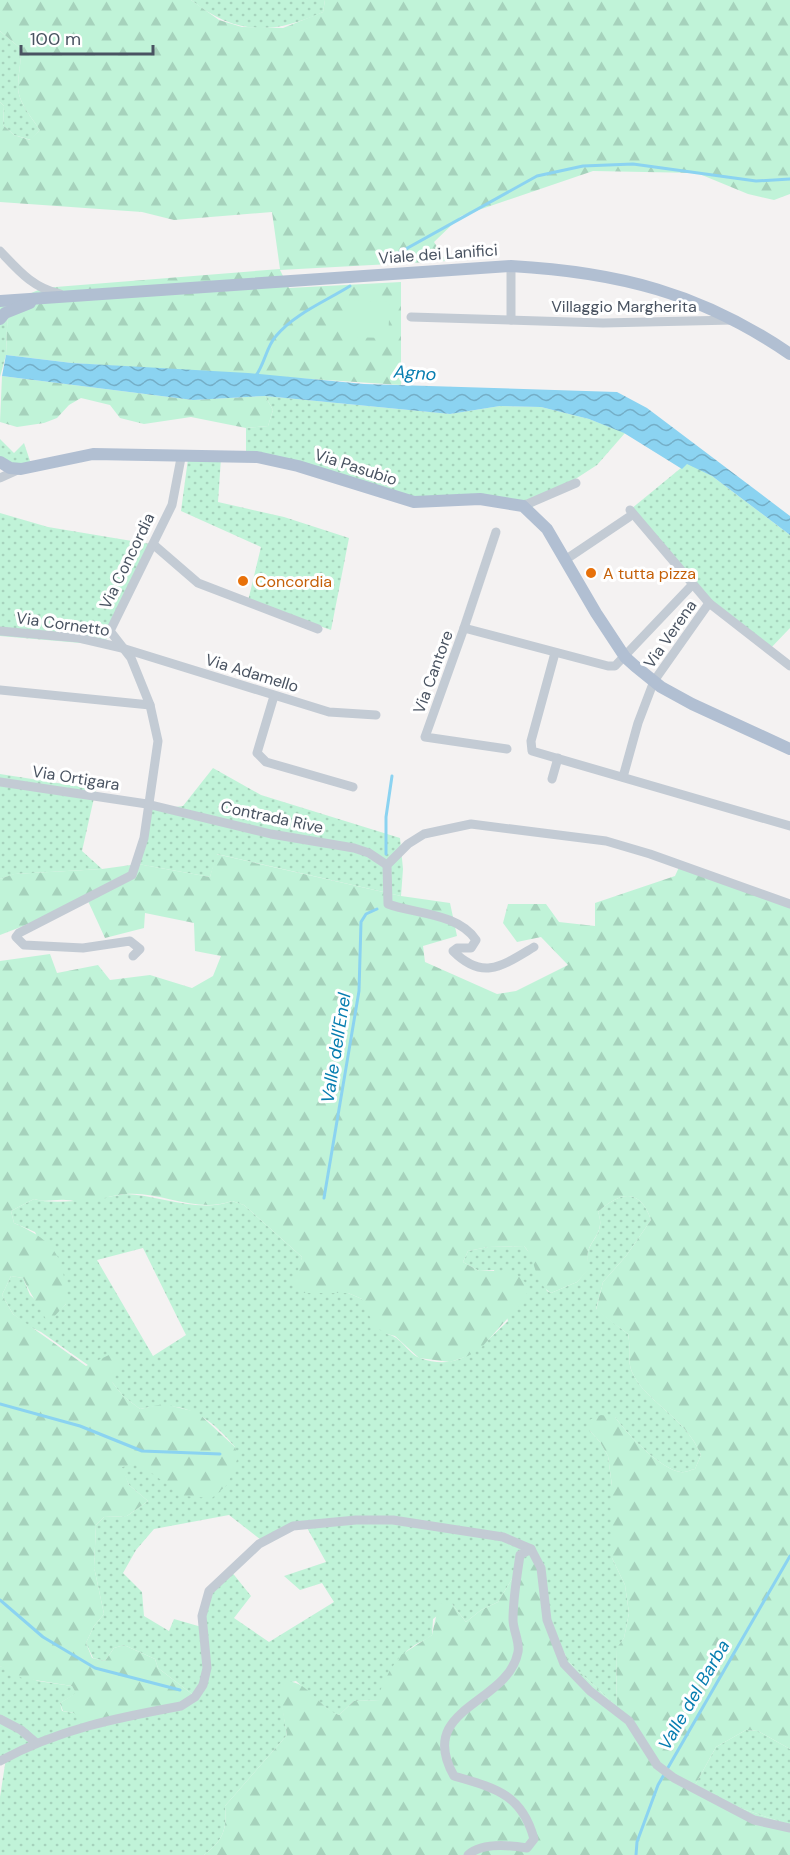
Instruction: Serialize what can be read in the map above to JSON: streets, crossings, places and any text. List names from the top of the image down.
{
  "streets": {
    "main road": ["Viale dei Lanifici", "Via Pasubio"],
    "street": [
      "Villaggio Margherita",
      "Via Concordia",
      "Via Cornetto",
      "Via Verena",
      "Via Cantore",
      "Via Adamello",
      "Via Ortigara",
      "Contrada Rive"
    ]
  },
  "crossings": [
    ["Viale dei Lanifici", "Villaggio Margherita"],
    ["Via Pasubio", "Via Concordia"],
    ["Via Concordia", "Via Cornetto"],
    ["Via Concordia", "Via Adamello"],
    ["Via Concordia", "Via Ortigara"],
    ["Via Concordia", "Contrada Rive"],
    ["Via Cornetto", "Via Adamello"],
    ["Via Ortigara", "Contrada Rive"]
  ],
  "water": ["Agno", "Valle dell'Enel", "Valle del Barba"],
  "places": ["A tutta pizza", "Concordia"],
  "scale_bar": "100 m"
}
